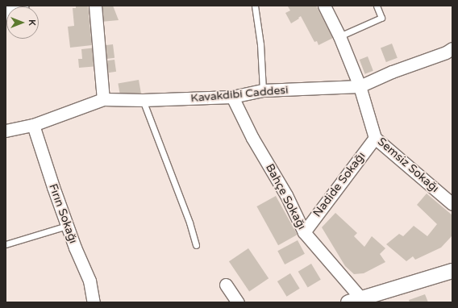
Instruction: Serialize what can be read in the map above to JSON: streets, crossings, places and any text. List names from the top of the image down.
{
  "streets": {
    "street": [
      "Kavakdibi Caddesi",
      "Semsiz Sokağı",
      "Nadide Sokağı",
      "Bahçe Sokağı",
      "Fırın Sokağı"
    ]
  },
  "crossings": [
    ["Kavakdibi Caddesi", "Semsiz Sokağı"],
    ["Kavakdibi Caddesi", "Bahçe Sokağı"],
    ["Kavakdibi Caddesi", "Fırın Sokağı"],
    ["Semsiz Sokağı", "Nadide Sokağı"],
    ["Nadide Sokağı", "Bahçe Sokağı"]
  ],
  "north": "right"
}
